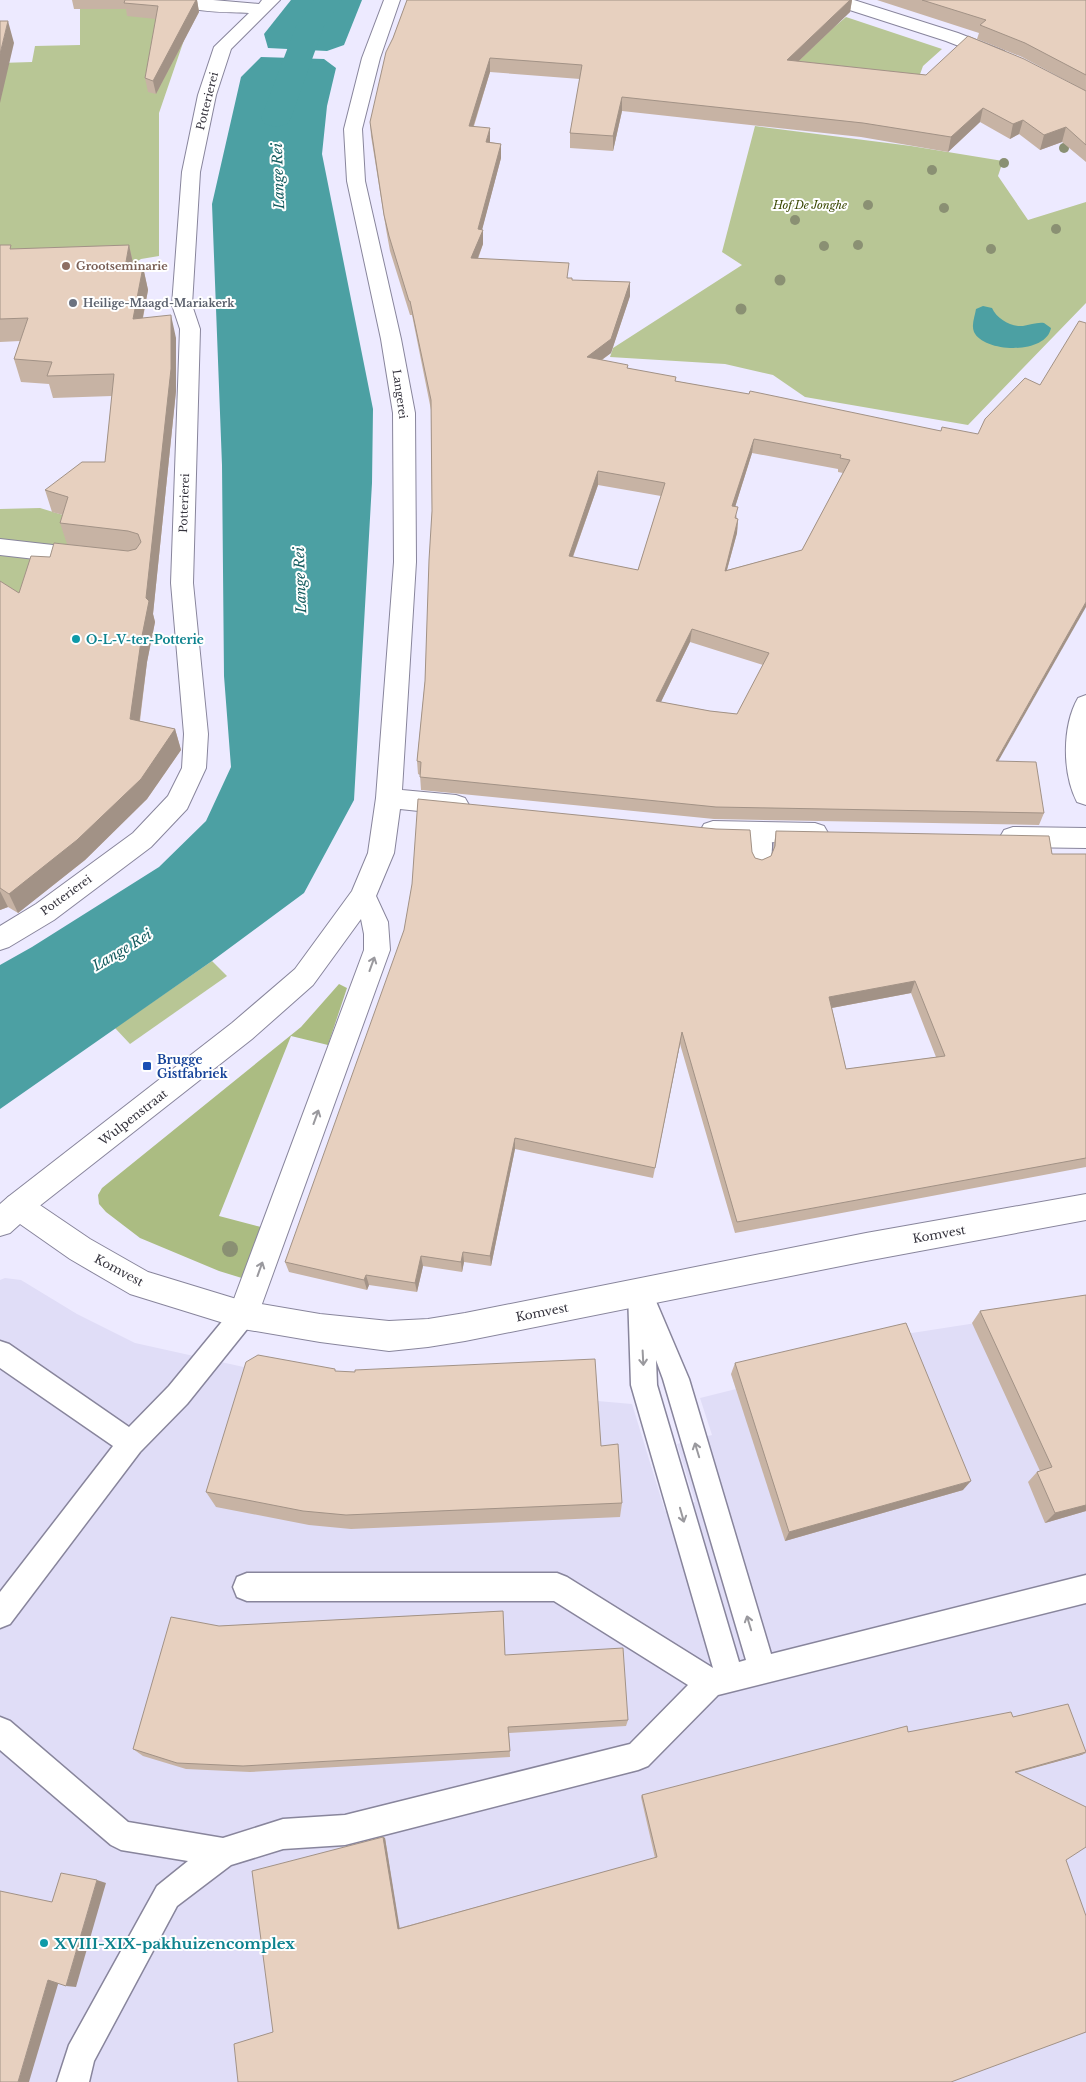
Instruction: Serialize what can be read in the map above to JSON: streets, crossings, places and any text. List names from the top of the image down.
{
  "streets": {
    "street": [
      "Potterierei",
      "Langerei",
      "Wulpenstraat",
      "Komvest"
    ]
  },
  "crossings": [
    ["Langerei", "Wulpenstraat"],
    ["Wulpenstraat", "Komvest"]
  ],
  "water": ["Lange Rei"],
  "parks": ["Hof De Jonghe"],
  "places": {
    "other": [
      "Grootseminarie",
      "Heilige-Maagd-Mariakerk",
      "O-L-V-ter-Potterie",
      "XVIII-XIX-pakhuizencomplex"
    ],
    "transit": ["Brugge Gistfabriek"]
  }
}
